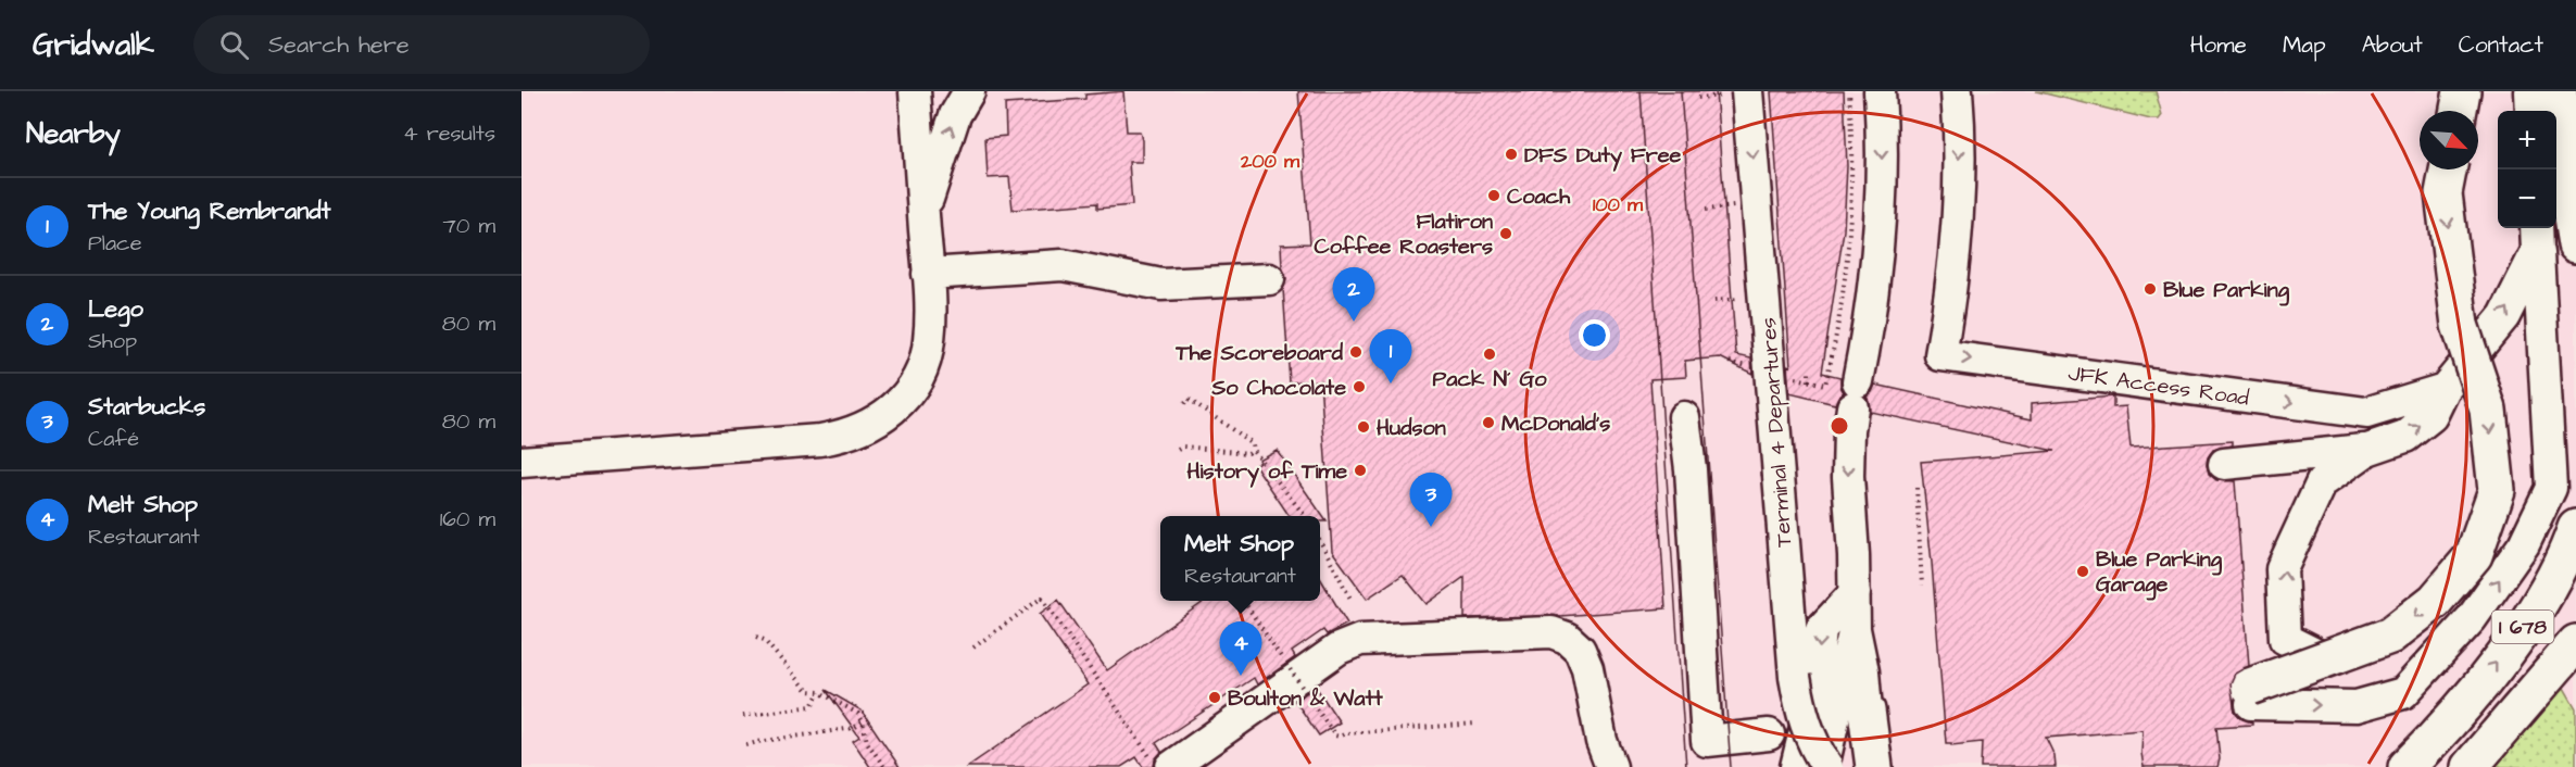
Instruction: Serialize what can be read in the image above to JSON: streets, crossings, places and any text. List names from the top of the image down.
{
  "streets": {
    "highway": ["I 678"],
    "street": ["JFK Access Road", "Terminal 4 Departures"]
  },
  "places": [
    "DFS Duty Free",
    "Coach",
    "Flatiron Coffee Roasters",
    "Blue Parking",
    "The Scoreboard",
    "Pack N´ Go",
    "So Chocolate",
    "McDonald's",
    "Hudson",
    "History of Time",
    "Blue Parking Garage",
    "Boulton & Watt"
  ],
  "north": "bottom right",
  "page": {
    "header": "Gridwalk",
    "search": "Search here",
    "nav": [
      "Home",
      "Map",
      "About",
      "Contact"
    ],
    "heading": ["Nearby", "4 results"],
    "map_buttons": ["+", "−"],
    "list": [
      {
        "mark": "1",
        "name": "The Young Rembrandt",
        "note": "Place",
        "value": "70 m"
      },
      {
        "mark": "2",
        "name": "Lego",
        "note": "Shop",
        "value": "80 m"
      },
      {
        "mark": "3",
        "name": "Starbucks",
        "note": "Café",
        "value": "80 m"
      },
      {
        "mark": "4",
        "name": "Melt Shop",
        "note": "Restaurant",
        "value": "160 m"
      }
    ],
    "pins": [
      "2",
      "1",
      "3",
      "4"
    ],
    "popup": ["Melt Shop", "Restaurant"]
  },
  "rings": ["200 m", "100 m"]
}
